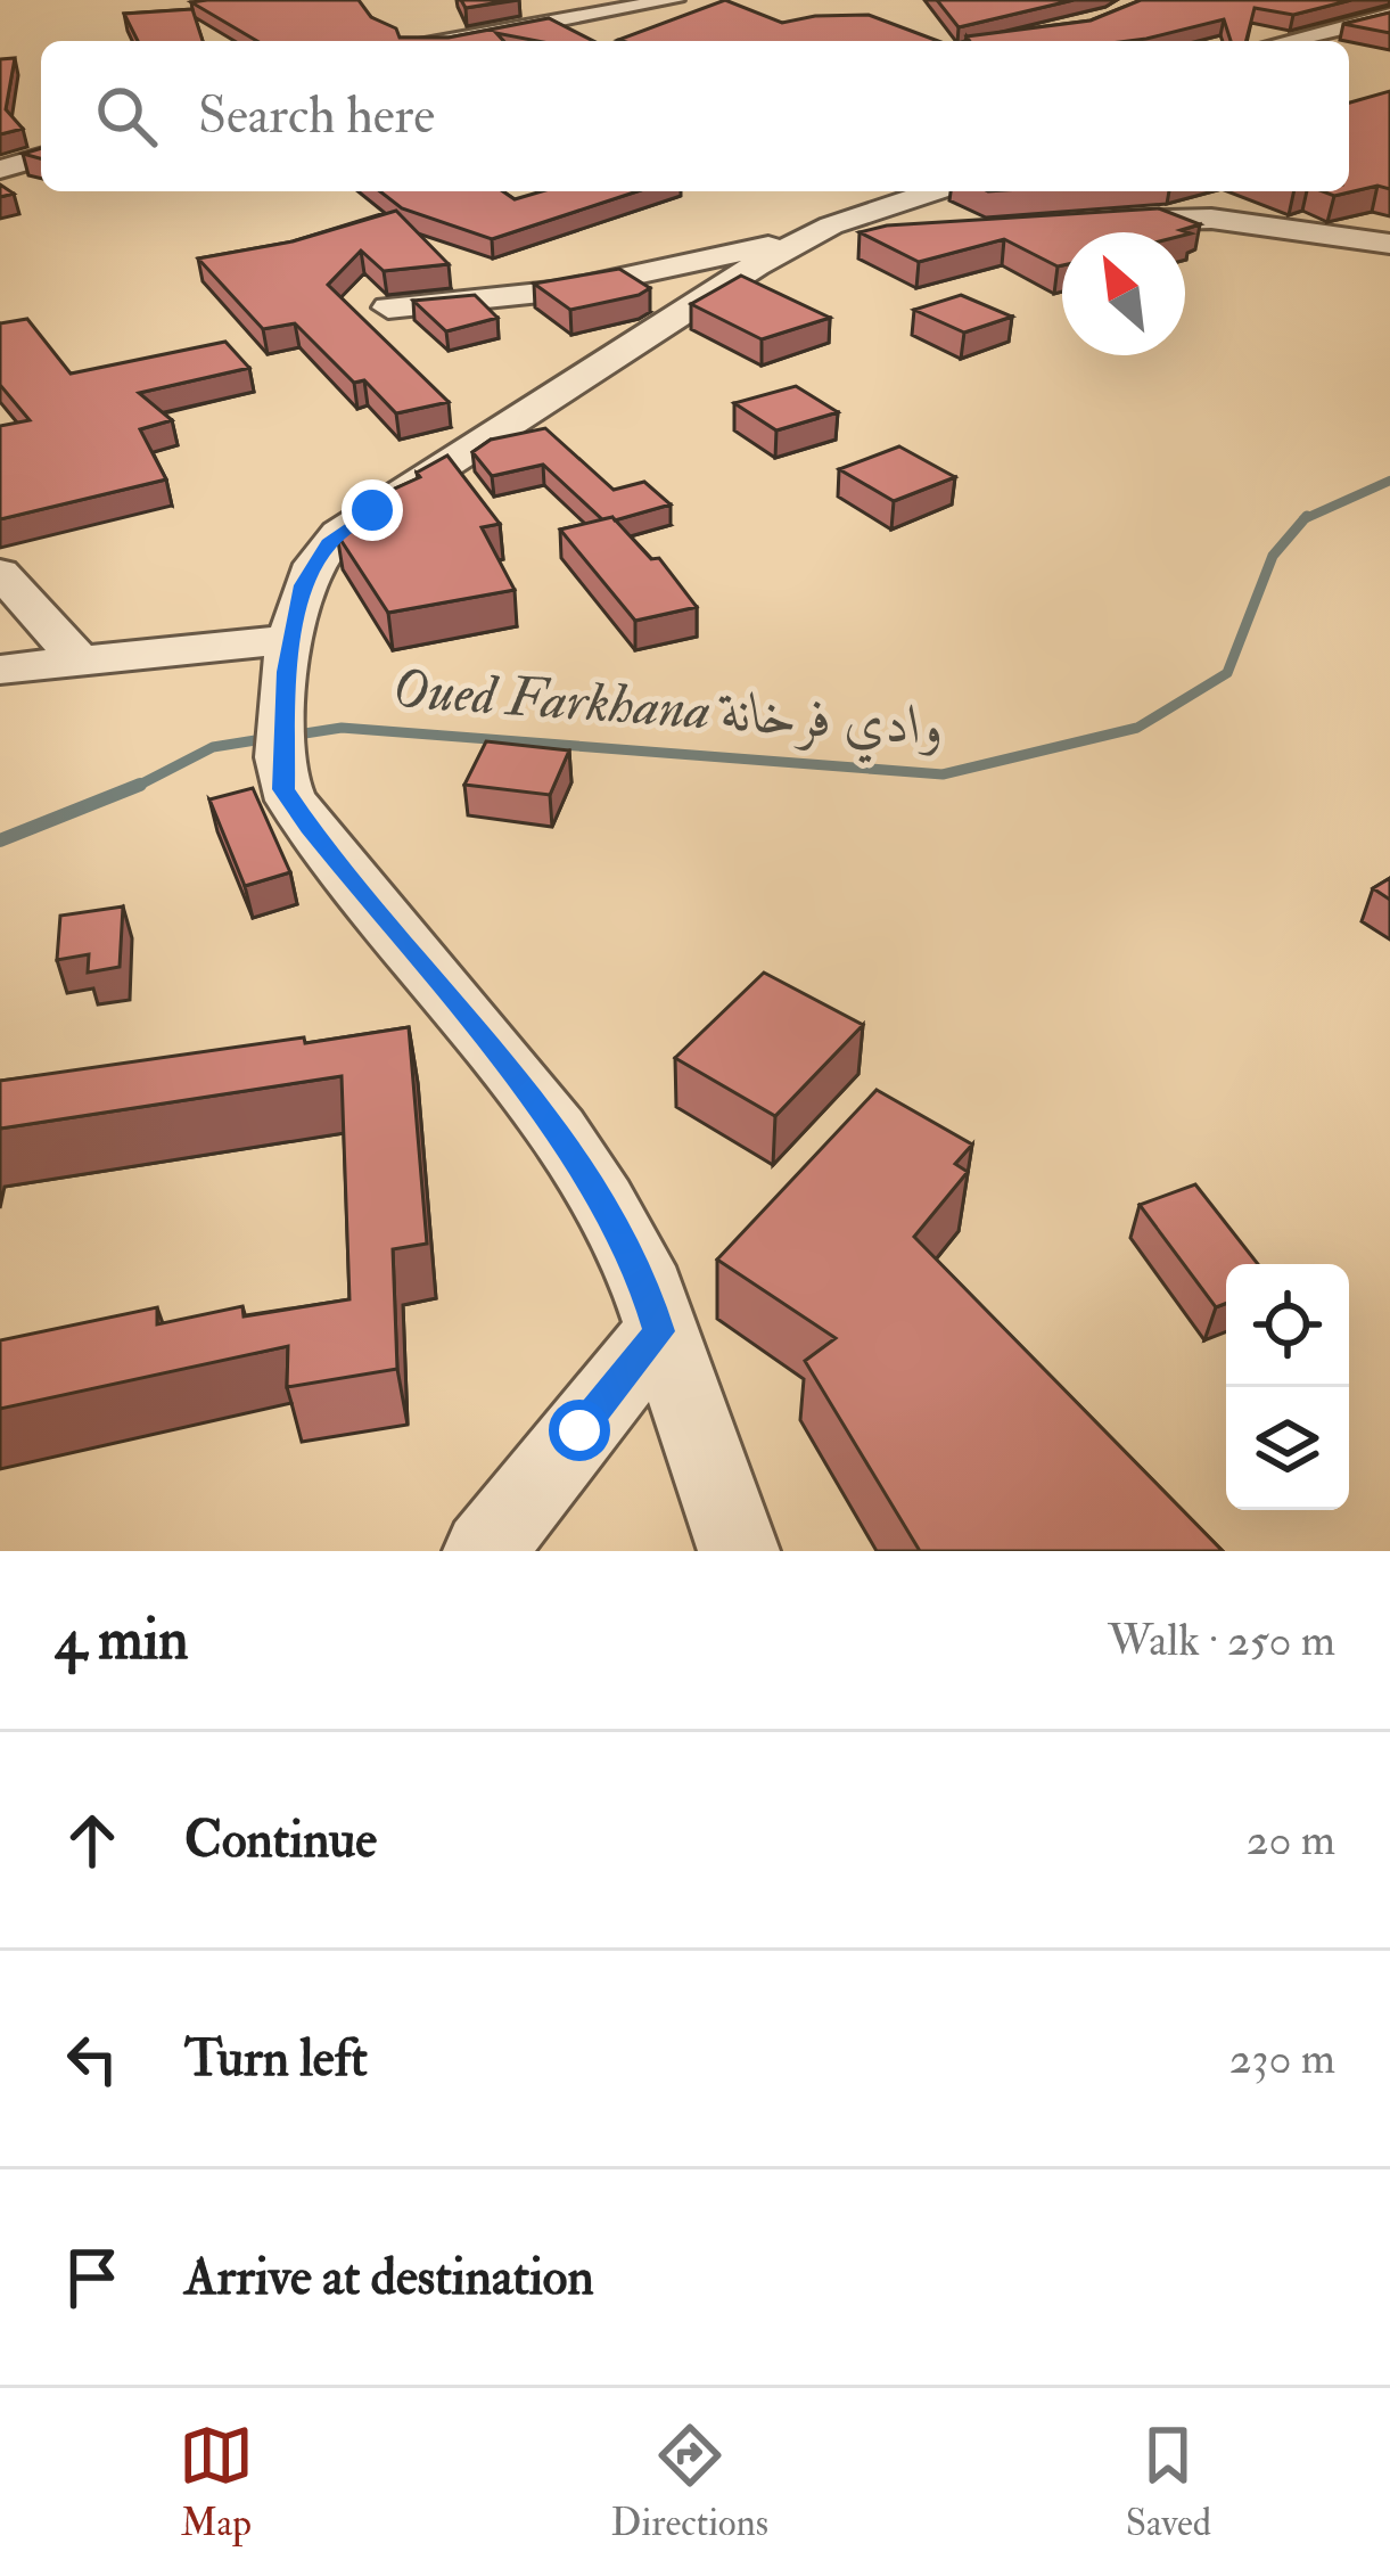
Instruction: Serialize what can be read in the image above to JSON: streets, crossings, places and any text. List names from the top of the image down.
{
  "water": ["Oued Farkhana وادي فرخانة"],
  "north": "top left",
  "page": {
    "search": "Search here",
    "heading": ["4 min", "Walk · 250 m"],
    "list": [
      ["Continue", "20 m"],
      ["Turn left", "230 m"],
      "Arrive at destination"
    ],
    "nav": ["Map", "Directions", "Saved"]
  }
}
